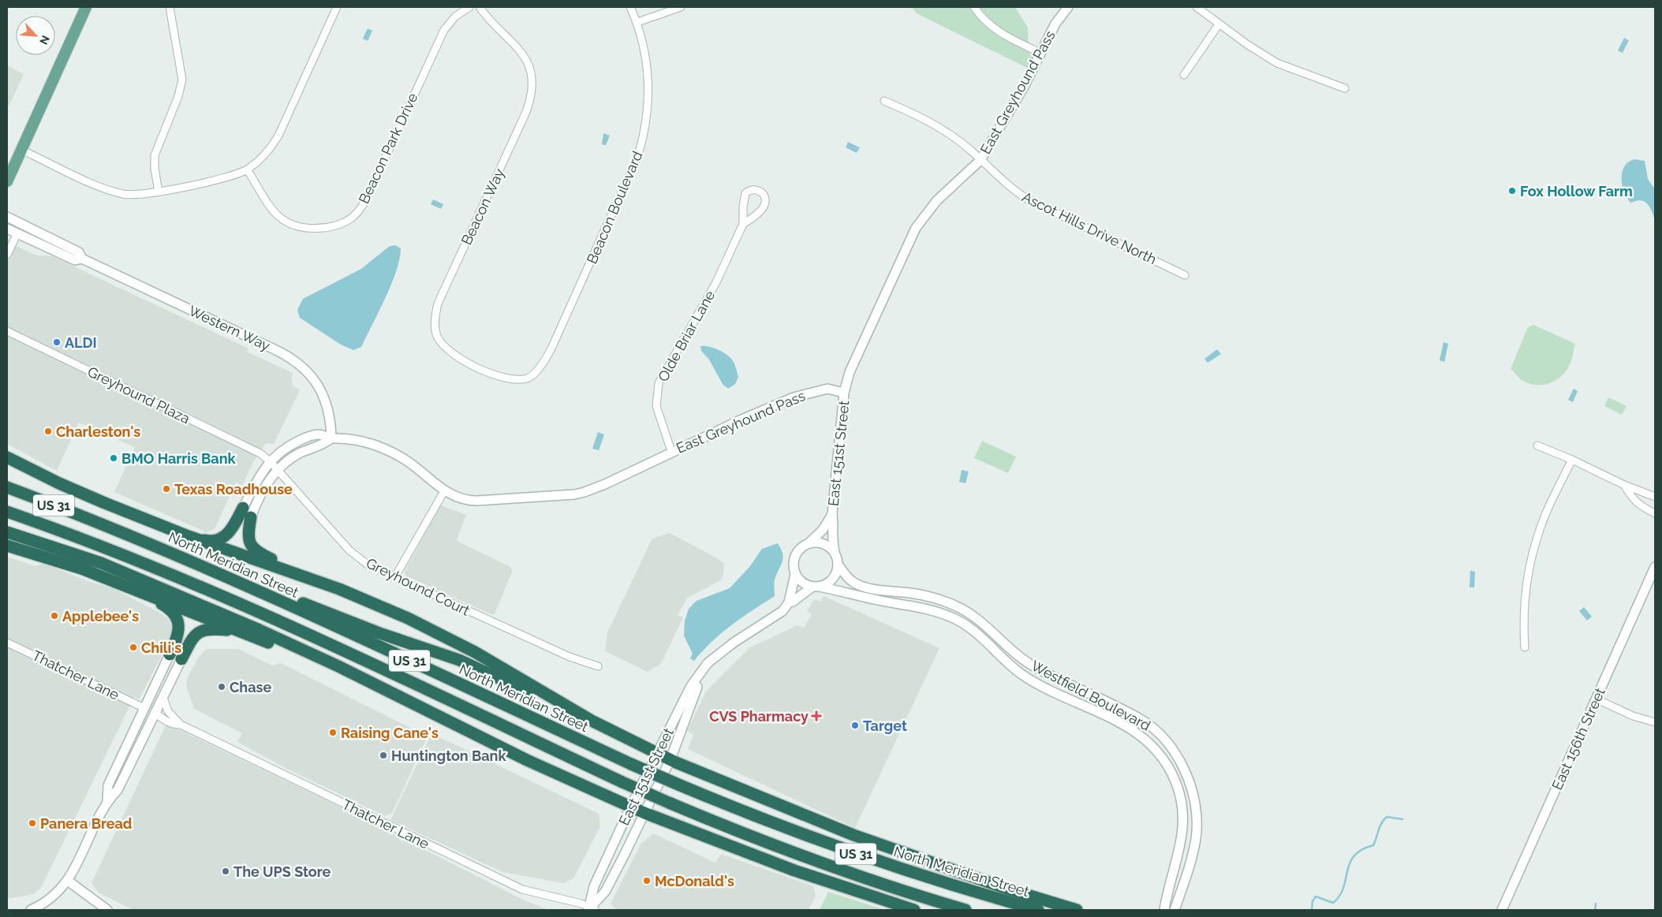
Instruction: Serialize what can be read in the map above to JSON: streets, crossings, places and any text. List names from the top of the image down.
{
  "streets": {
    "highway": ["US 31", "North Meridian Street"],
    "street": [
      "East Greyhound Pass",
      "Beacon Park Drive",
      "Beacon Way",
      "Beacon Boulevard",
      "Ascot Hills Drive North",
      "Western Way",
      "Olde Briar Lane",
      "Greyhound Plaza",
      "East 151st Street",
      "Greyhound Court",
      "Thatcher Lane",
      "Westfield Boulevard",
      "East 156th Street"
    ]
  },
  "crossings": [
    ["East Greyhound Pass", "Ascot Hills Drive North"],
    ["East Greyhound Pass", "Western Way"],
    ["East Greyhound Pass", "Olde Briar Lane"],
    ["East Greyhound Pass", "Greyhound Plaza"],
    ["East Greyhound Pass", "East 151st Street"],
    ["East Greyhound Pass", "Greyhound Court"],
    ["Beacon Way", "Beacon Boulevard"],
    ["Greyhound Plaza", "Greyhound Court"],
    ["East 151st Street", "Thatcher Lane"],
    ["East 151st Street", "Westfield Boulevard"]
  ],
  "places": {
    "other": [
      "Fox Hollow Farm",
      "ALDI",
      "Charleston's",
      "BMO Harris Bank",
      "Texas Roadhouse",
      "Applebee's",
      "Chili's",
      "Chase",
      "Target",
      "Raising Cane's",
      "Huntington Bank",
      "Panera Bread",
      "The UPS Store",
      "McDonald's"
    ],
    "health": ["CVS Pharmacy"]
  },
  "north": "bottom right"
}
